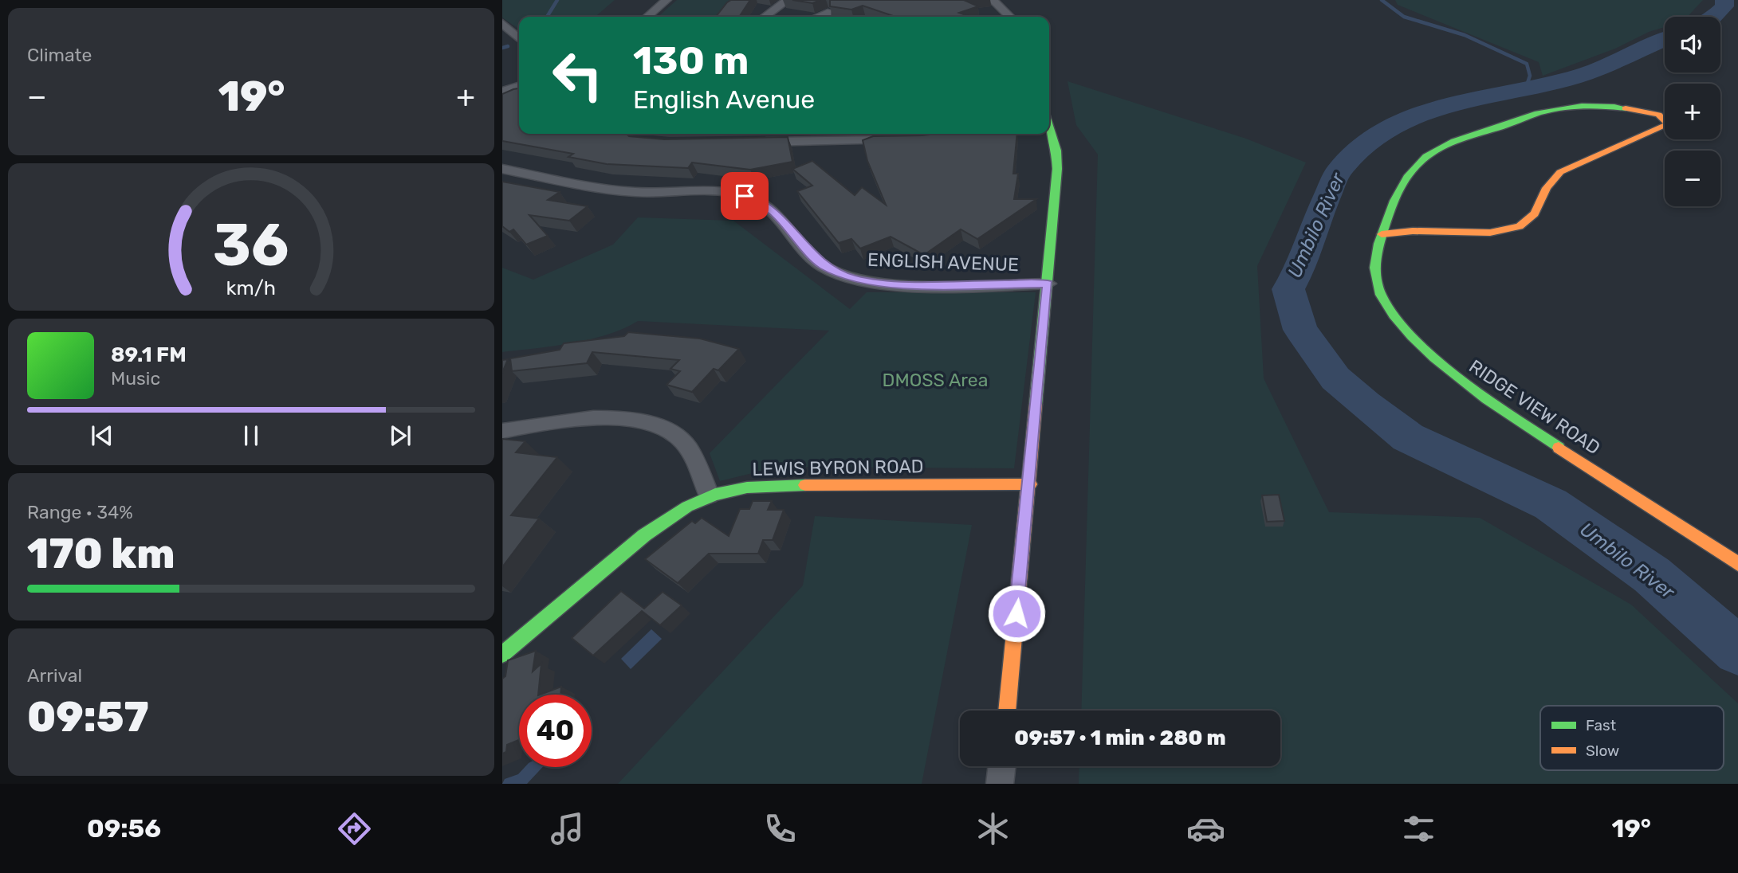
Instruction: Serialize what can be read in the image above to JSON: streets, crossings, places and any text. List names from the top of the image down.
{
  "streets": {
    "street": ["ENGLISH AVENUE", "RIDGE VIEW ROAD", "LEWIS BYRON ROAD"]
  },
  "water": ["Umbilo River"],
  "parks": ["DMOSS Area"],
  "legend": ["Fast", "Slow"],
  "page": {
    "tile": [
      "Climate",
      ["Range · 34%", "170 km"],
      ["Arrival", "09:57"]
    ],
    "map_buttons": ["+", "−"],
    "turn": ["130 m", "English Avenue"],
    "heat": ["−", "19°", "+"],
    "song": ["89.1 FM", "Music"],
    "limit": "40",
    "trip": "09:57 · 1 min · 280 m",
    "tabs": ["09:56", "19°"],
    "gauge": ["36", "km/h"]
  }
}
